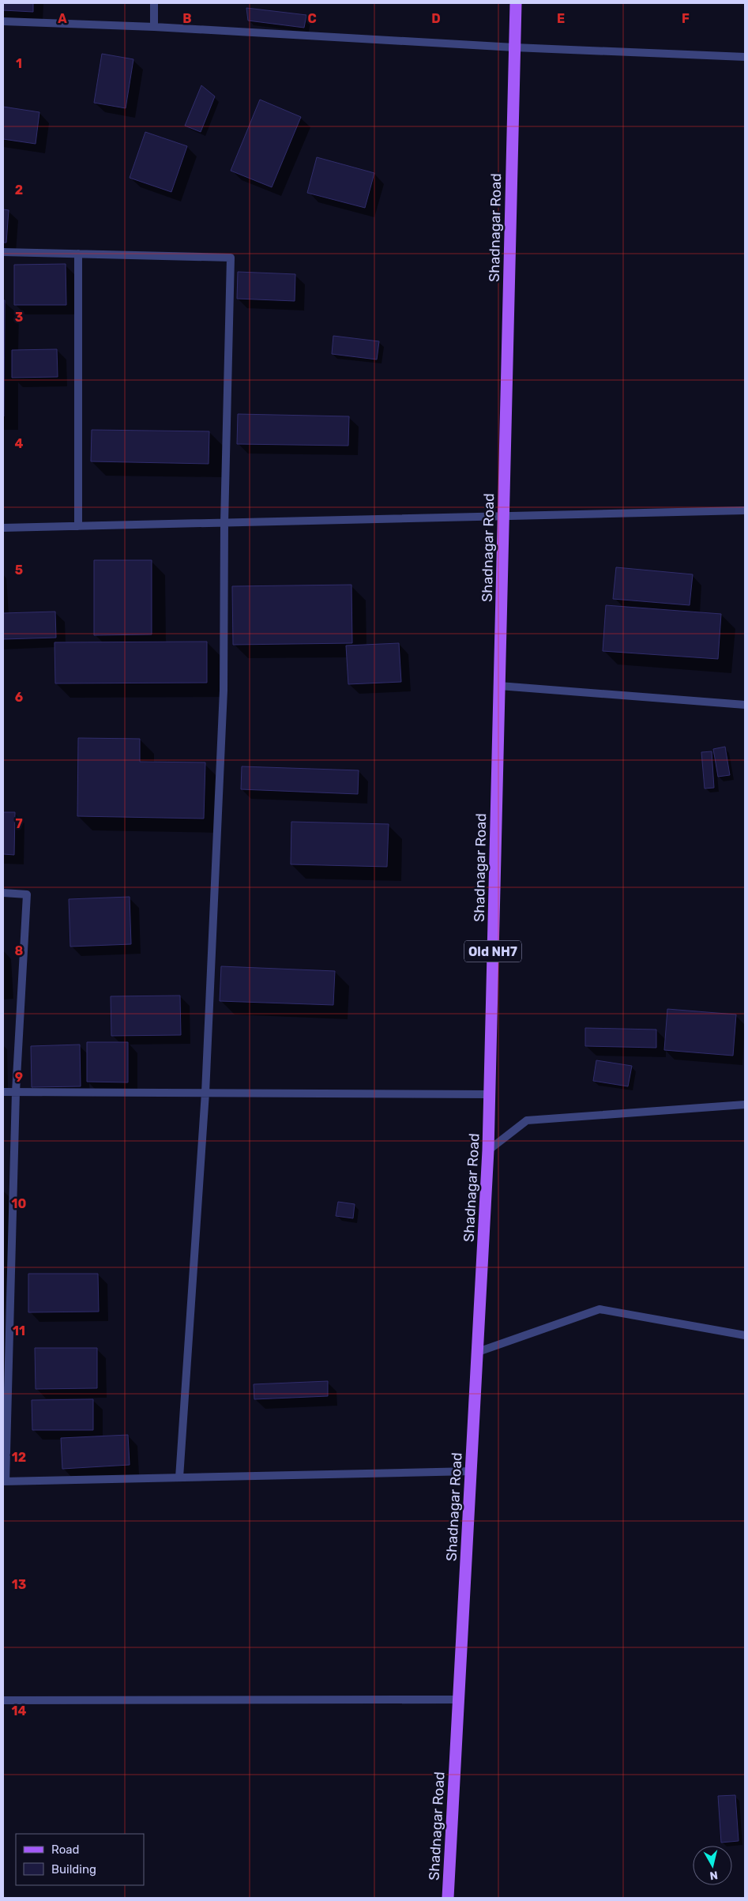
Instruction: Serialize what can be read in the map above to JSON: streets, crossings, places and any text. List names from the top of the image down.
{
  "streets": {
    "main road": ["Shadnagar Road", "Old NH7"]
  },
  "legend": ["Road", "Building"],
  "north": "bottom",
  "grid": {
    "columns": [
      "A",
      "B",
      "C",
      "D",
      "E",
      "F"
    ],
    "rows": [
      "1",
      "2",
      "3",
      "4",
      "5",
      "6",
      "7",
      "8",
      "9",
      "10",
      "11",
      "12",
      "13",
      "14"
    ]
  }
}
